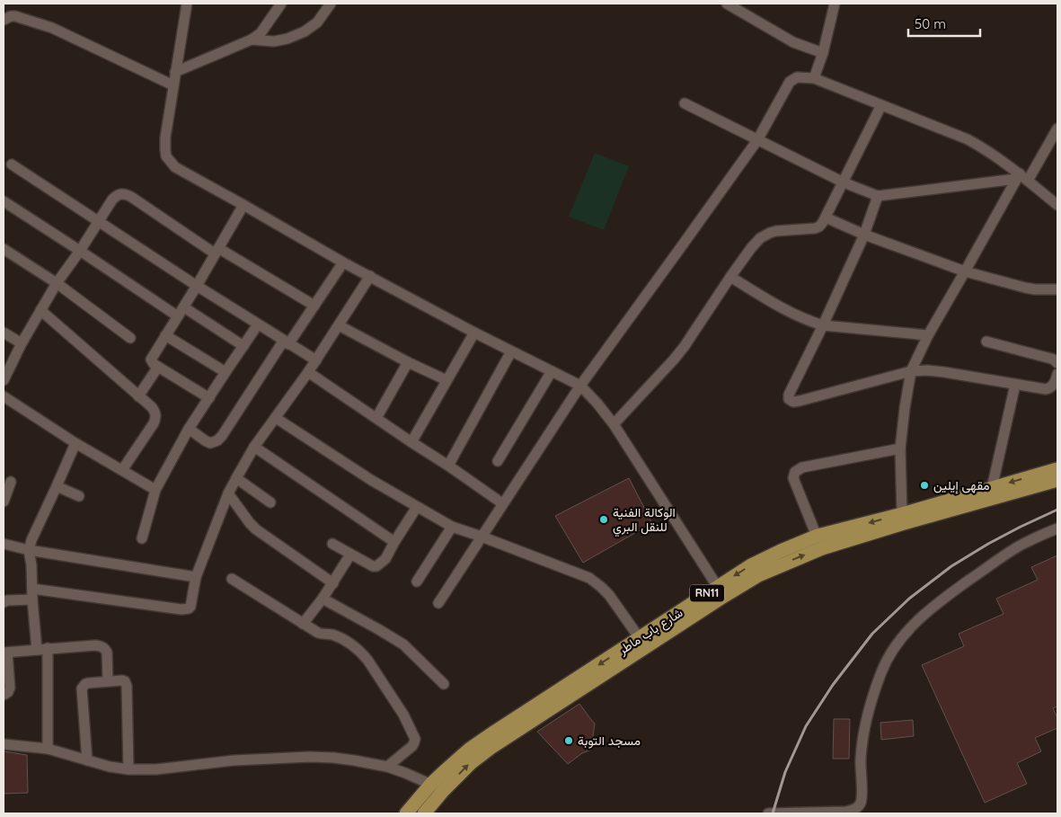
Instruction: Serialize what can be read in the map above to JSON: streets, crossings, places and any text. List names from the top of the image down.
{
  "streets": {
    "main road": ["RN11", "شارع باب ماطر"]
  },
  "places": ["مقهى إيلين", "الوكالة الفنية للنقل البري", "مسجد التوبة"],
  "scale_bar": "50 m"
}
